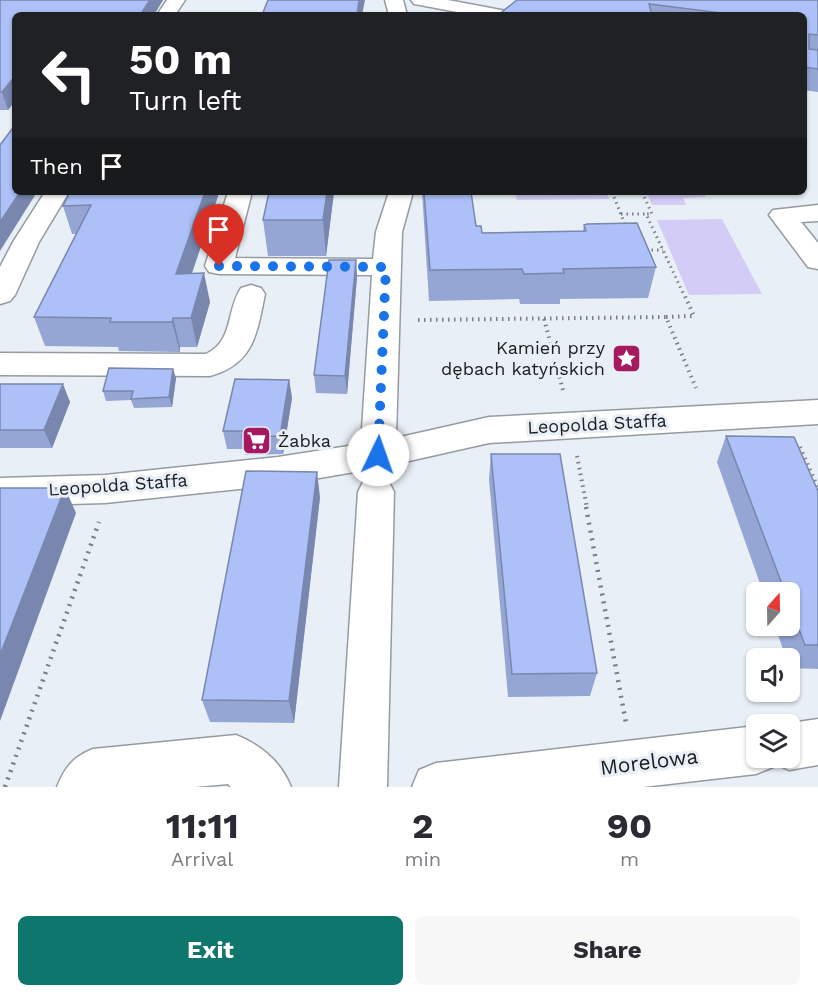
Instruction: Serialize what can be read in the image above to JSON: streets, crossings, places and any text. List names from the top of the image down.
{
  "streets": {
    "street": ["Leopolda Staffa", "Morelowa"]
  },
  "places": {
    "place": ["Kamień przy dębach katyńskich"],
    "supermarket": ["Żabka"]
  },
  "north": "top",
  "page": {
    "turn": ["50 m", "Turn left"],
    "then": "Then",
    "eta": [
      "11:11",
      "Arrival",
      "2",
      "min",
      "90",
      "m"
    ],
    "buttons": ["Exit", "Share"]
  }
}
